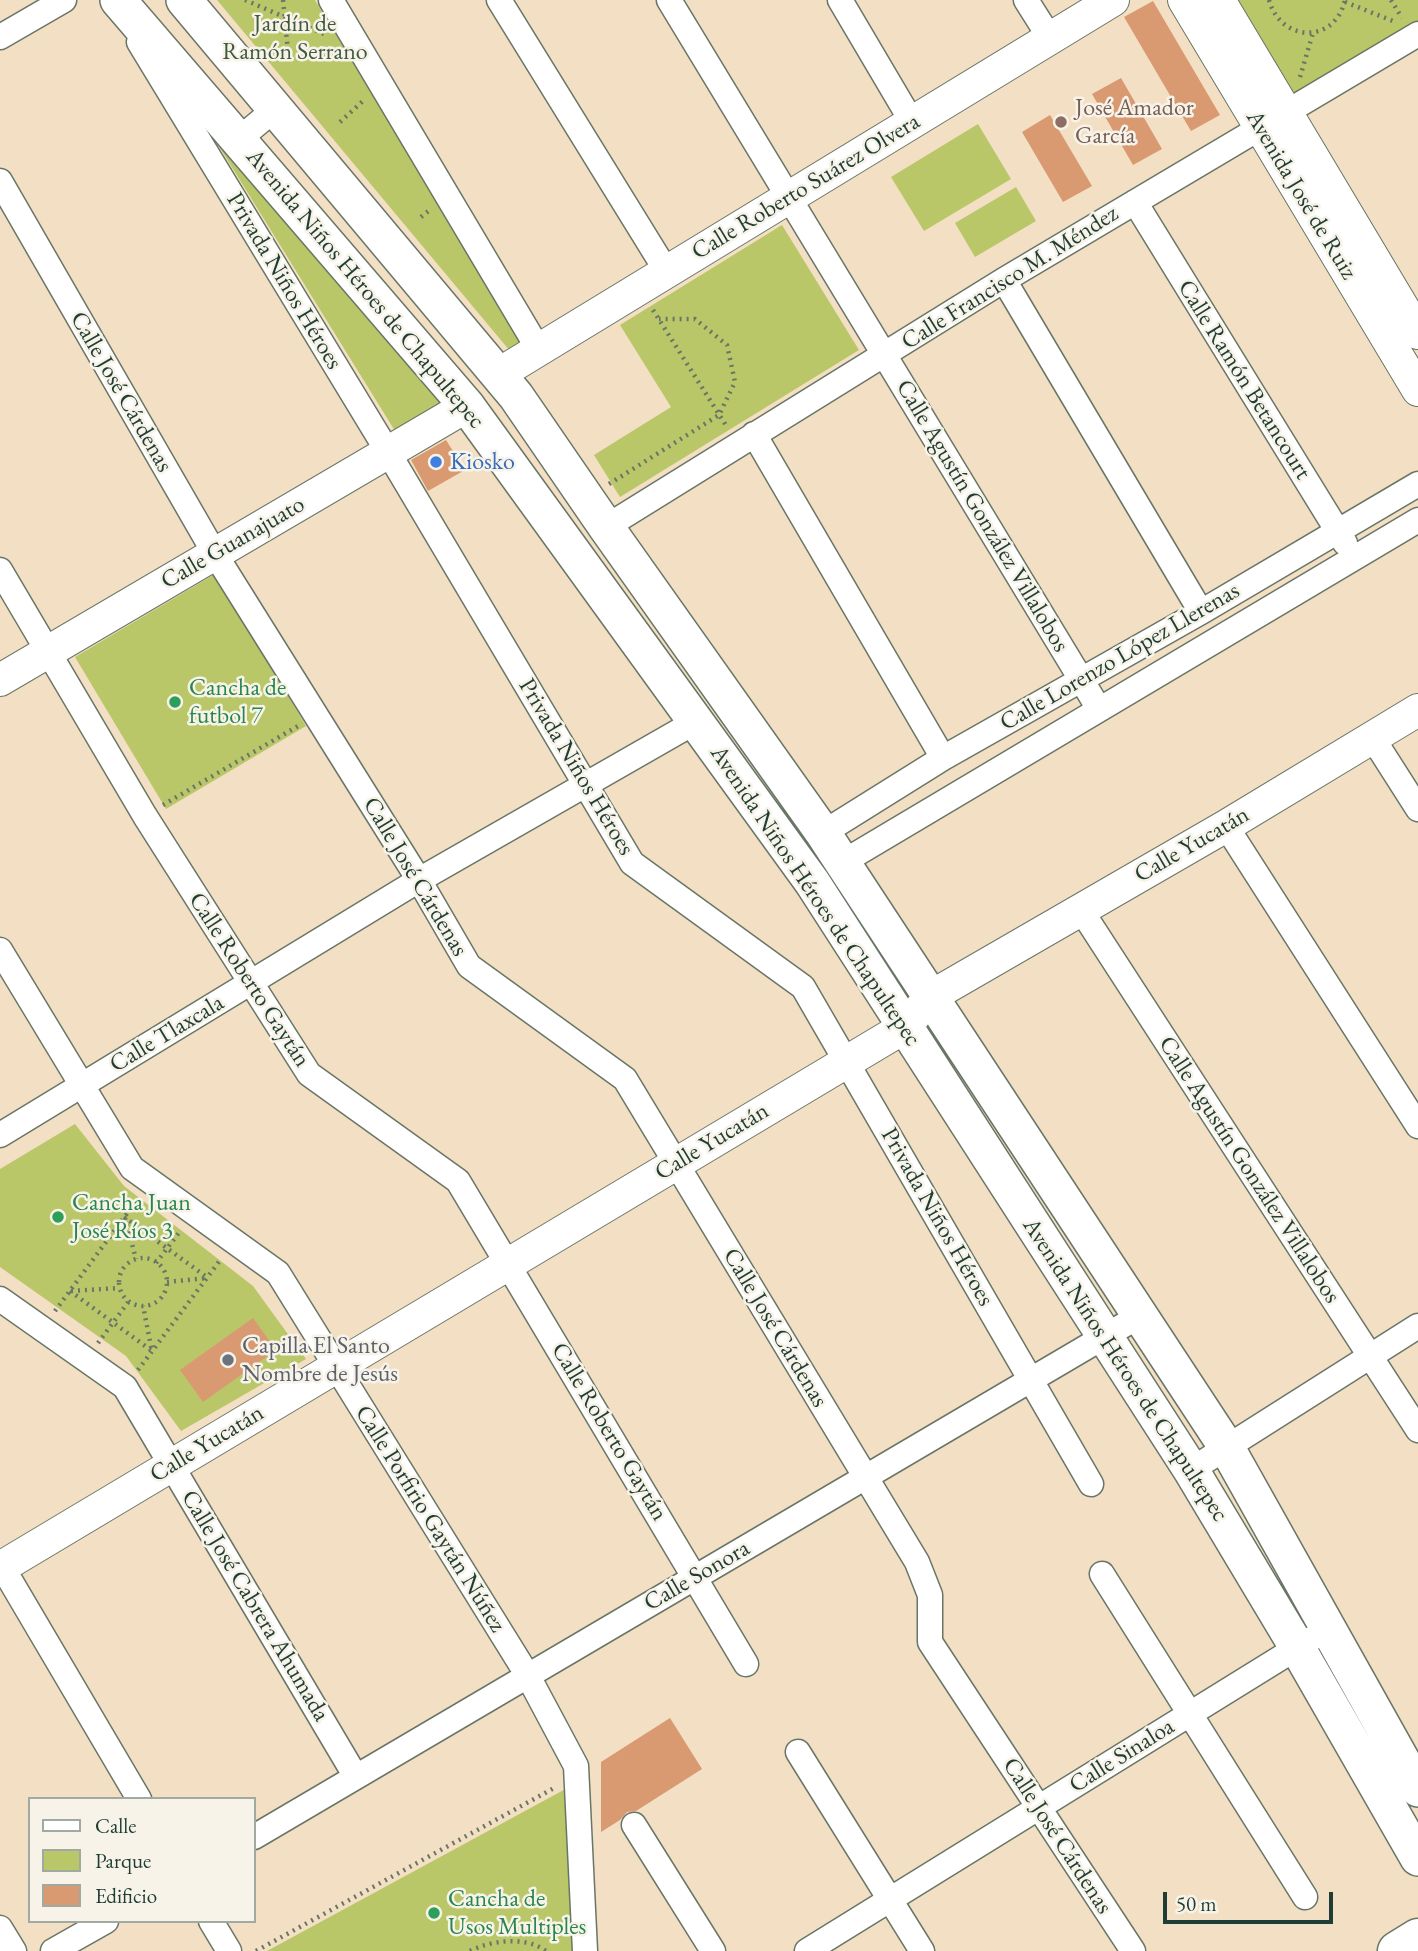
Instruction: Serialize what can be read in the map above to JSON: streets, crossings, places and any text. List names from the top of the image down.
{
  "streets": {
    "main road": ["Avenida Niños Héroes de Chapultepec"],
    "street": [
      "Calle Roberto Suárez Olvera",
      "Avenida José de Ruiz",
      "Calle Francisco M. Méndez",
      "Privada Niños Héroes",
      "Calle Ramón Betancourt",
      "Calle José Cárdenas",
      "Calle Agustín González Villalobos",
      "Calle Guanajuato",
      "Calle Lorenzo López Llerenas",
      "Calle Yucatán",
      "Calle Roberto Gaytán",
      "Calle Tlaxcala",
      "Calle Porfirio Gaytán Núñez",
      "Calle Sonora",
      "Calle José Cabrera Ahumada",
      "Calle Sinaloa"
    ]
  },
  "crossings": [
    ["Calle Roberto Suárez Olvera", "Avenida Niños Héroes de Chapultepec"],
    ["Calle Roberto Suárez Olvera", "Calle Agustín González Villalobos"],
    ["Avenida José de Ruiz", "Calle Francisco M. Méndez"],
    ["Calle Francisco M. Méndez", "Avenida Niños Héroes de Chapultepec"],
    ["Calle Francisco M. Méndez", "Calle Ramón Betancourt"],
    ["Calle Francisco M. Méndez", "Calle Agustín González Villalobos"],
    ["Privada Niños Héroes", "Avenida Niños Héroes de Chapultepec"],
    ["Privada Niños Héroes", "Calle Guanajuato"],
    ["Privada Niños Héroes", "Calle Yucatán"],
    ["Privada Niños Héroes", "Calle Tlaxcala"],
    ["Privada Niños Héroes", "Calle Sonora"],
    ["Avenida Niños Héroes de Chapultepec", "Calle Guanajuato"],
    ["Avenida Niños Héroes de Chapultepec", "Calle Lorenzo López Llerenas"],
    ["Avenida Niños Héroes de Chapultepec", "Calle Yucatán"],
    ["Avenida Niños Héroes de Chapultepec", "Calle Tlaxcala"],
    ["Avenida Niños Héroes de Chapultepec", "Calle Sonora"],
    ["Avenida Niños Héroes de Chapultepec", "Calle Sinaloa"],
    ["Calle Ramón Betancourt", "Calle Lorenzo López Llerenas"],
    ["Calle José Cárdenas", "Calle Guanajuato"],
    ["Calle José Cárdenas", "Calle Yucatán"],
    ["Calle José Cárdenas", "Calle Tlaxcala"],
    ["Calle José Cárdenas", "Calle Sonora"],
    ["Calle José Cárdenas", "Calle Sinaloa"],
    ["Calle Agustín González Villalobos", "Calle Lorenzo López Llerenas"],
    ["Calle Agustín González Villalobos", "Calle Yucatán"],
    ["Calle Guanajuato", "Calle Roberto Gaytán"],
    ["Calle Yucatán", "Calle Roberto Gaytán"],
    ["Calle Yucatán", "Calle Porfirio Gaytán Núñez"],
    ["Calle Yucatán", "Calle José Cabrera Ahumada"],
    ["Calle Roberto Gaytán", "Calle Tlaxcala"],
    ["Calle Roberto Gaytán", "Calle Sonora"],
    ["Calle Tlaxcala", "Calle Porfirio Gaytán Núñez"],
    ["Calle Porfirio Gaytán Núñez", "Calle Sonora"],
    ["Calle Sonora", "Calle José Cabrera Ahumada"]
  ],
  "parks": ["Jardín de Ramón Serrano"],
  "places": [
    "José Amador García",
    "Kiosko",
    "Cancha de futbol 7",
    "Cancha Juan José Ríos 3",
    "Capilla El Santo Nombre de Jesús",
    "Cancha de Usos Multiples"
  ],
  "legend": ["Calle", "Parque", "Edificio"],
  "scale_bar": "50 m"
}
